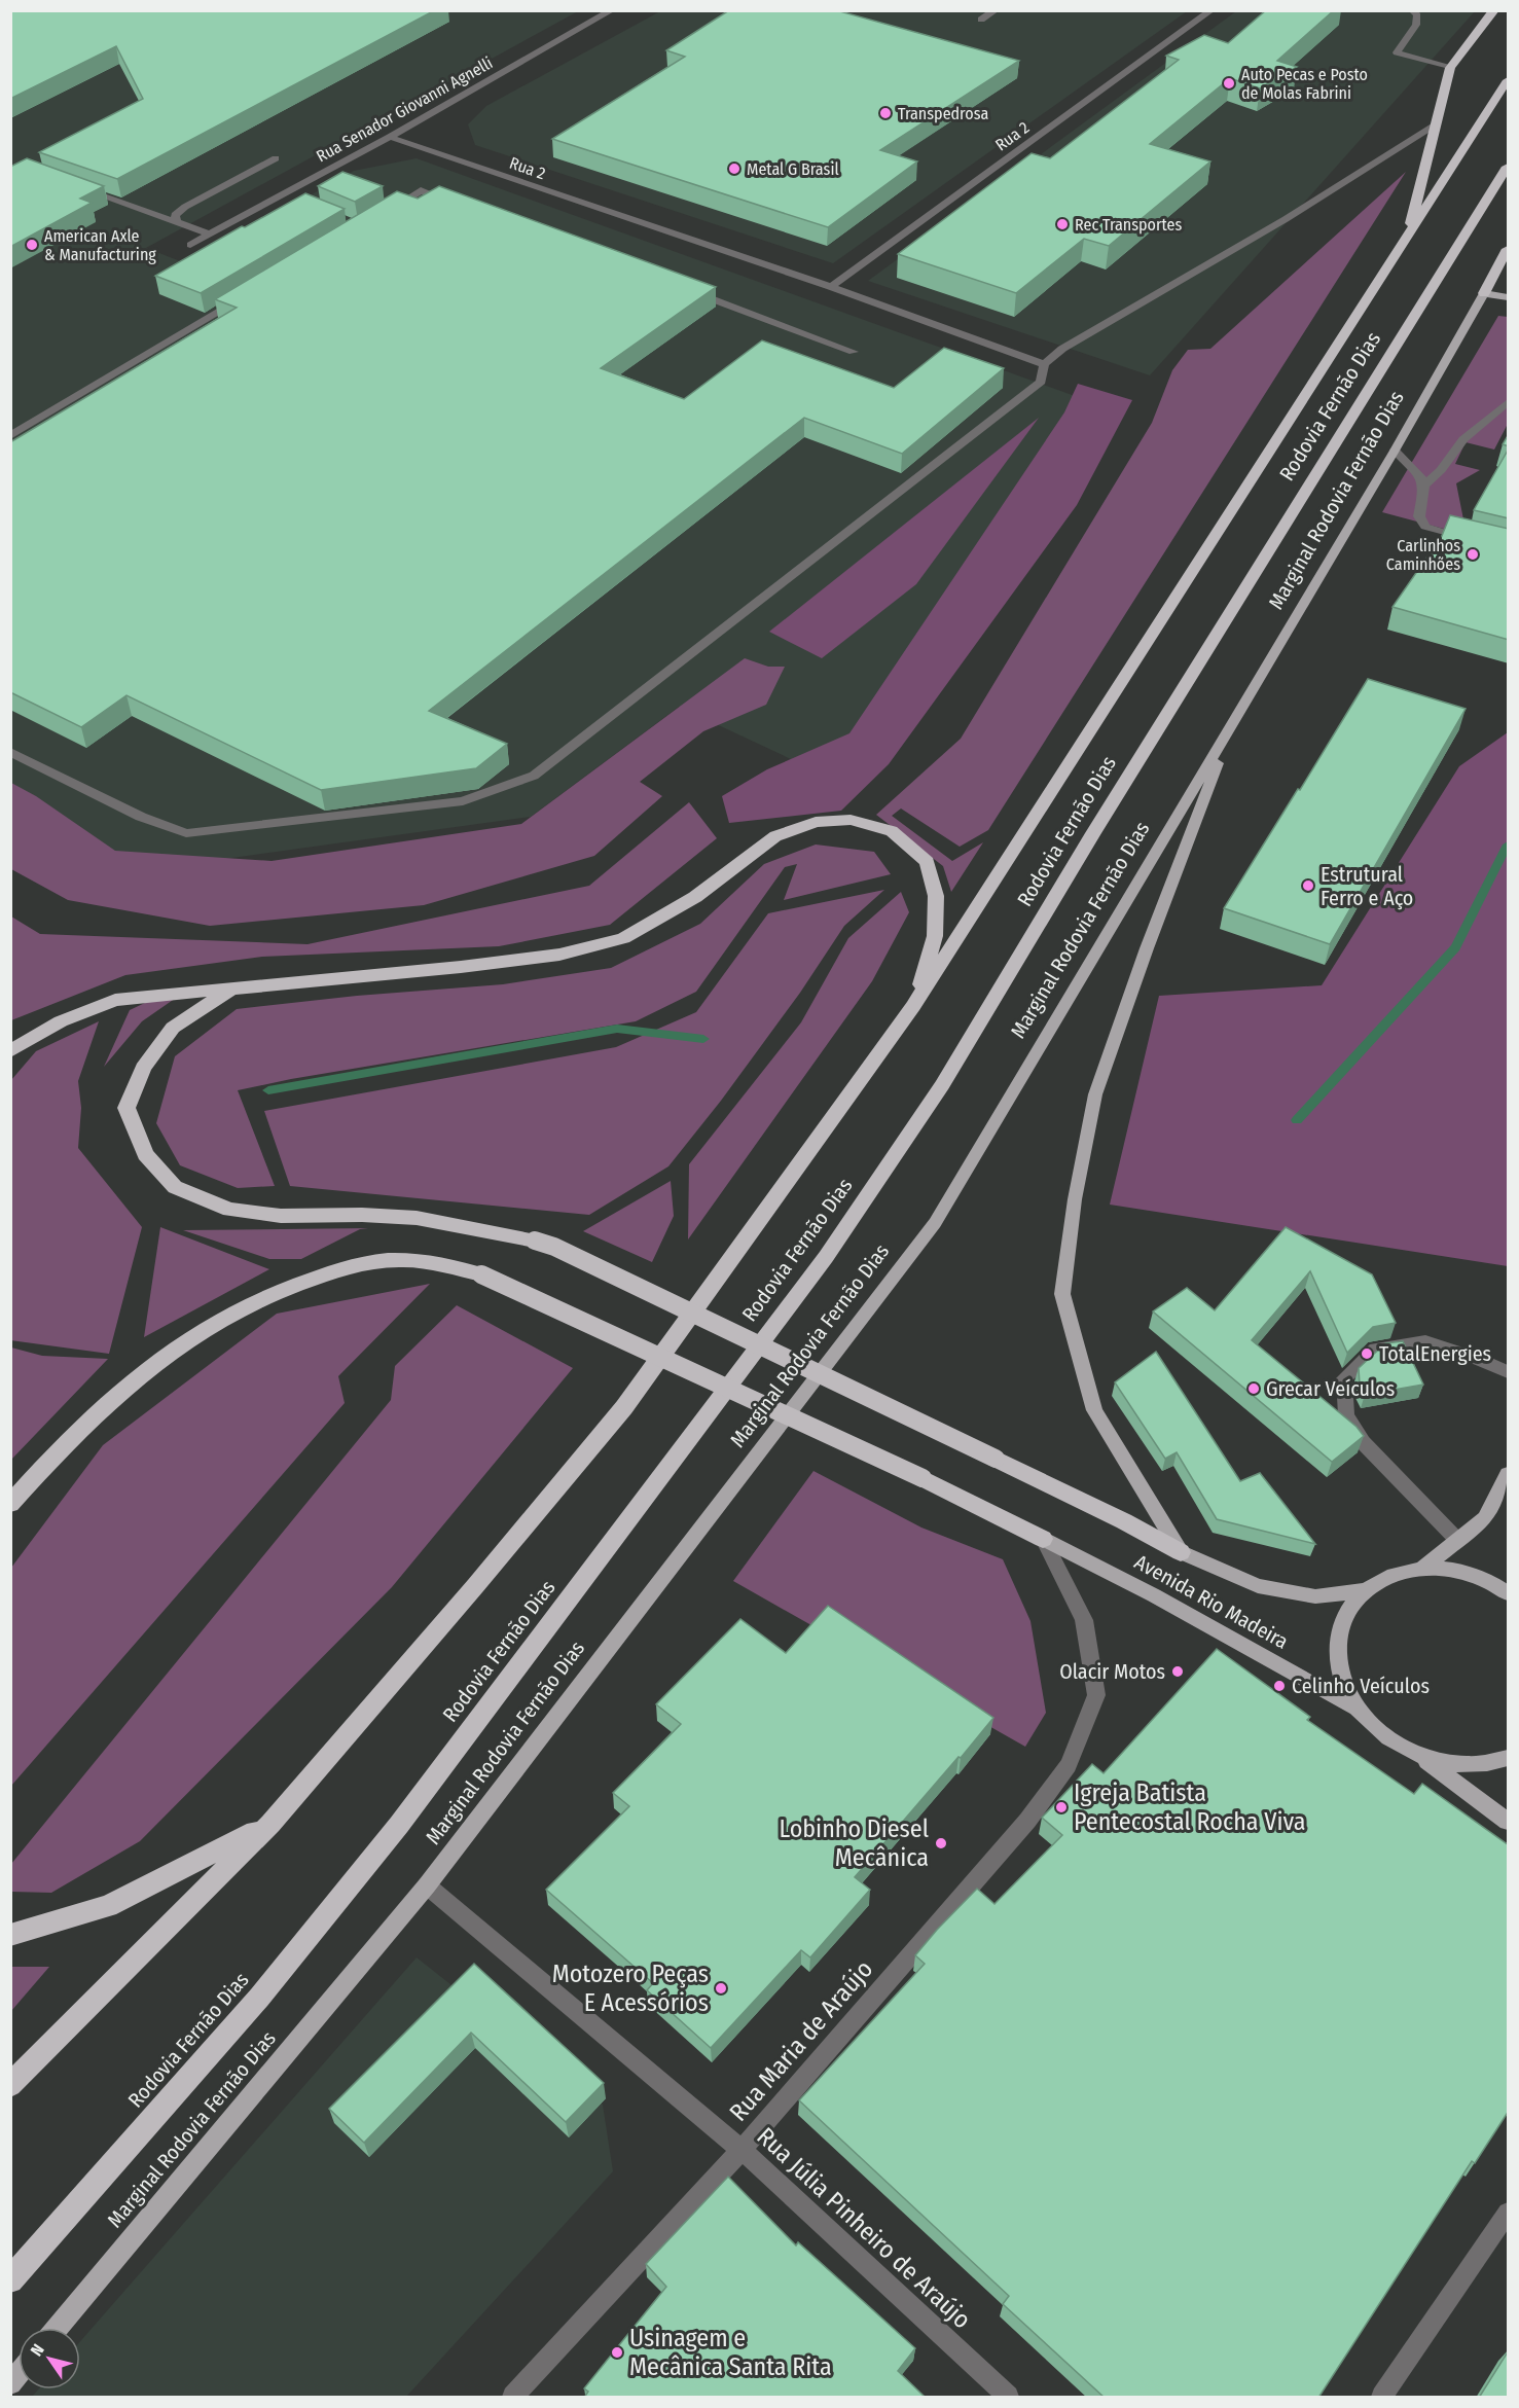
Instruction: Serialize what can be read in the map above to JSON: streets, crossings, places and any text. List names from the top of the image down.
{
  "streets": {
    "highway": ["Rodovia Fernão Dias"],
    "main road": ["Marginal Rodovia Fernão Dias", "Avenida Rio Madeira"],
    "street": [
      "Rua Senador Giovanni Agnelli",
      "Rua 2",
      "Rua Maria de Araújo",
      "Rua Júlia Pinheiro de Araújo"
    ]
  },
  "crossings": [
    ["Rua Senador Giovanni Agnelli", "Rua 2"],
    ["Marginal Rodovia Fernão Dias", "Rua Júlia Pinheiro de Araújo"],
    ["Avenida Rio Madeira", "Rua Maria de Araújo"],
    ["Rua Maria de Araújo", "Rua Júlia Pinheiro de Araújo"]
  ],
  "places": [
    "Auto Pecas e Posto de Molas Fabrini",
    "Transpedrosa",
    "Metal G Brasil",
    "Rec Transportes",
    "American Axle & Manufacturing",
    "Carlinhos Caminhões",
    "Estrutural Ferro e Aço",
    "TotalEnergies",
    "Grecar Veículos",
    "Olacir Motos",
    "Celinho Veículos",
    "Igreja Batista Pentecostal Rocha Viva",
    "Lobinho Diesel Mecânica",
    "Motozero Peças E Acessórios",
    "Usinagem e Mecânica Santa Rita"
  ],
  "north": "top left"
}
